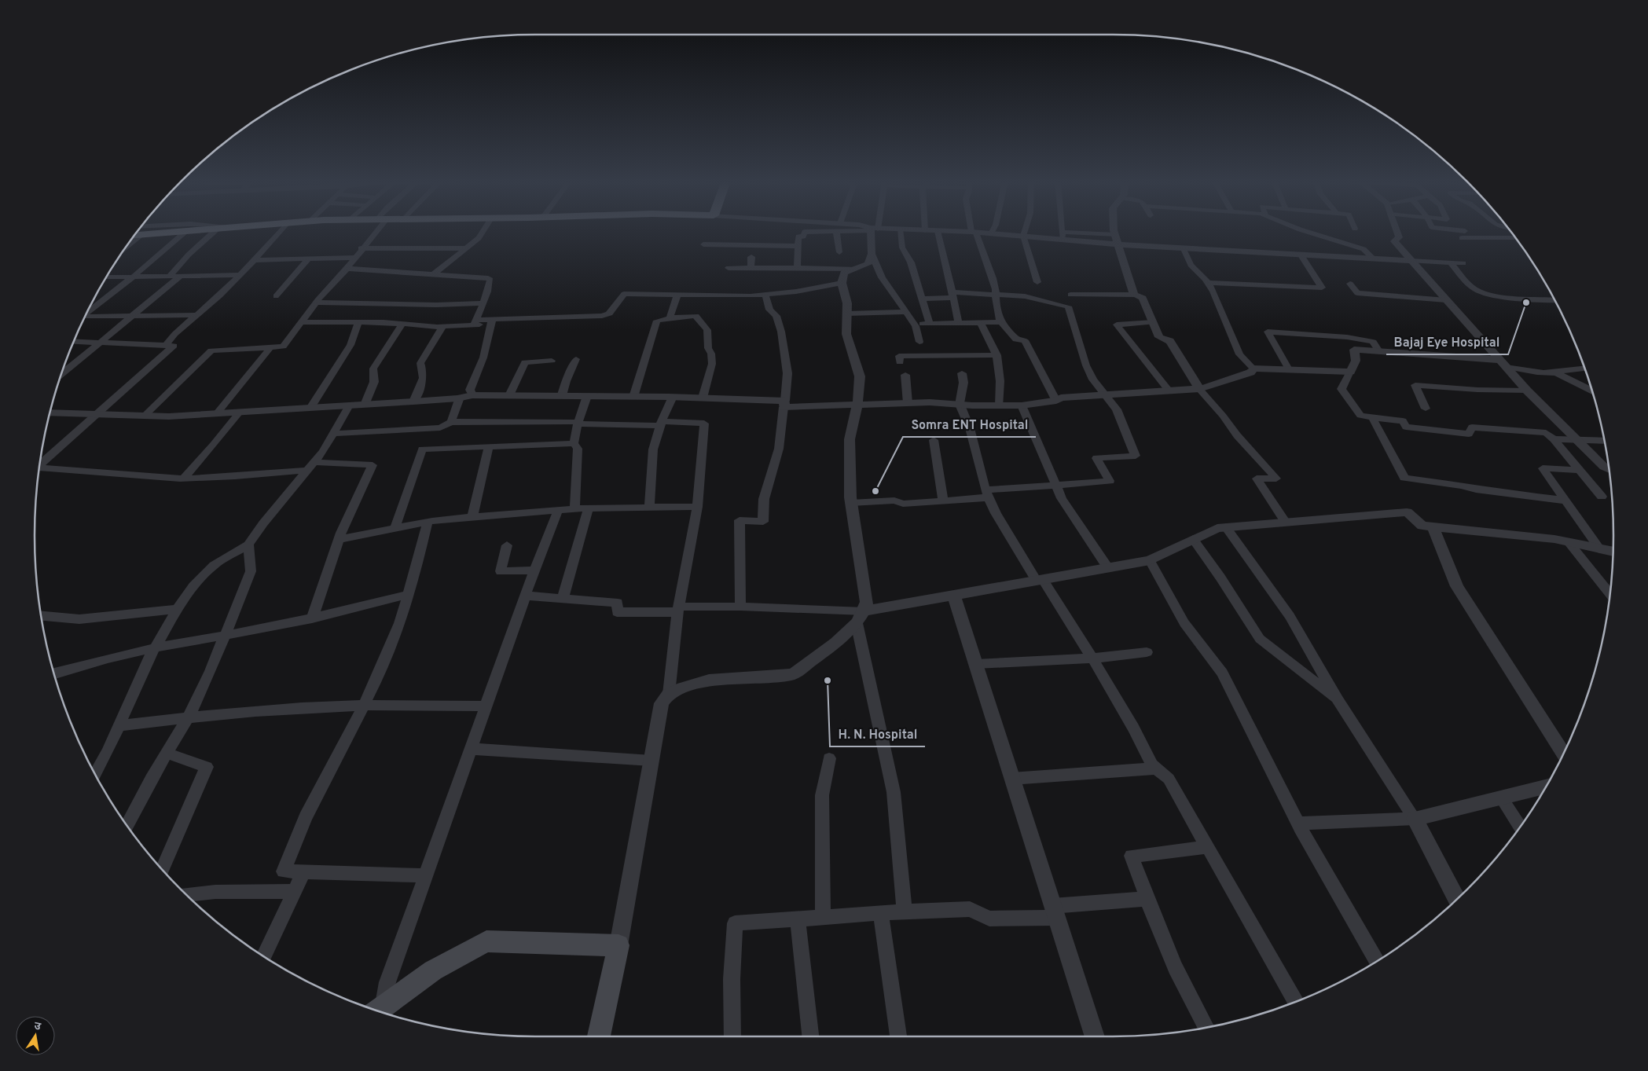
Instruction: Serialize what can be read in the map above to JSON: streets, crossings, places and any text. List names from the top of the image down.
{
  "places": ["Bajaj Eye Hospital", "Somra ENT Hospital", "H. N. Hospital"],
  "north": "top"
}
